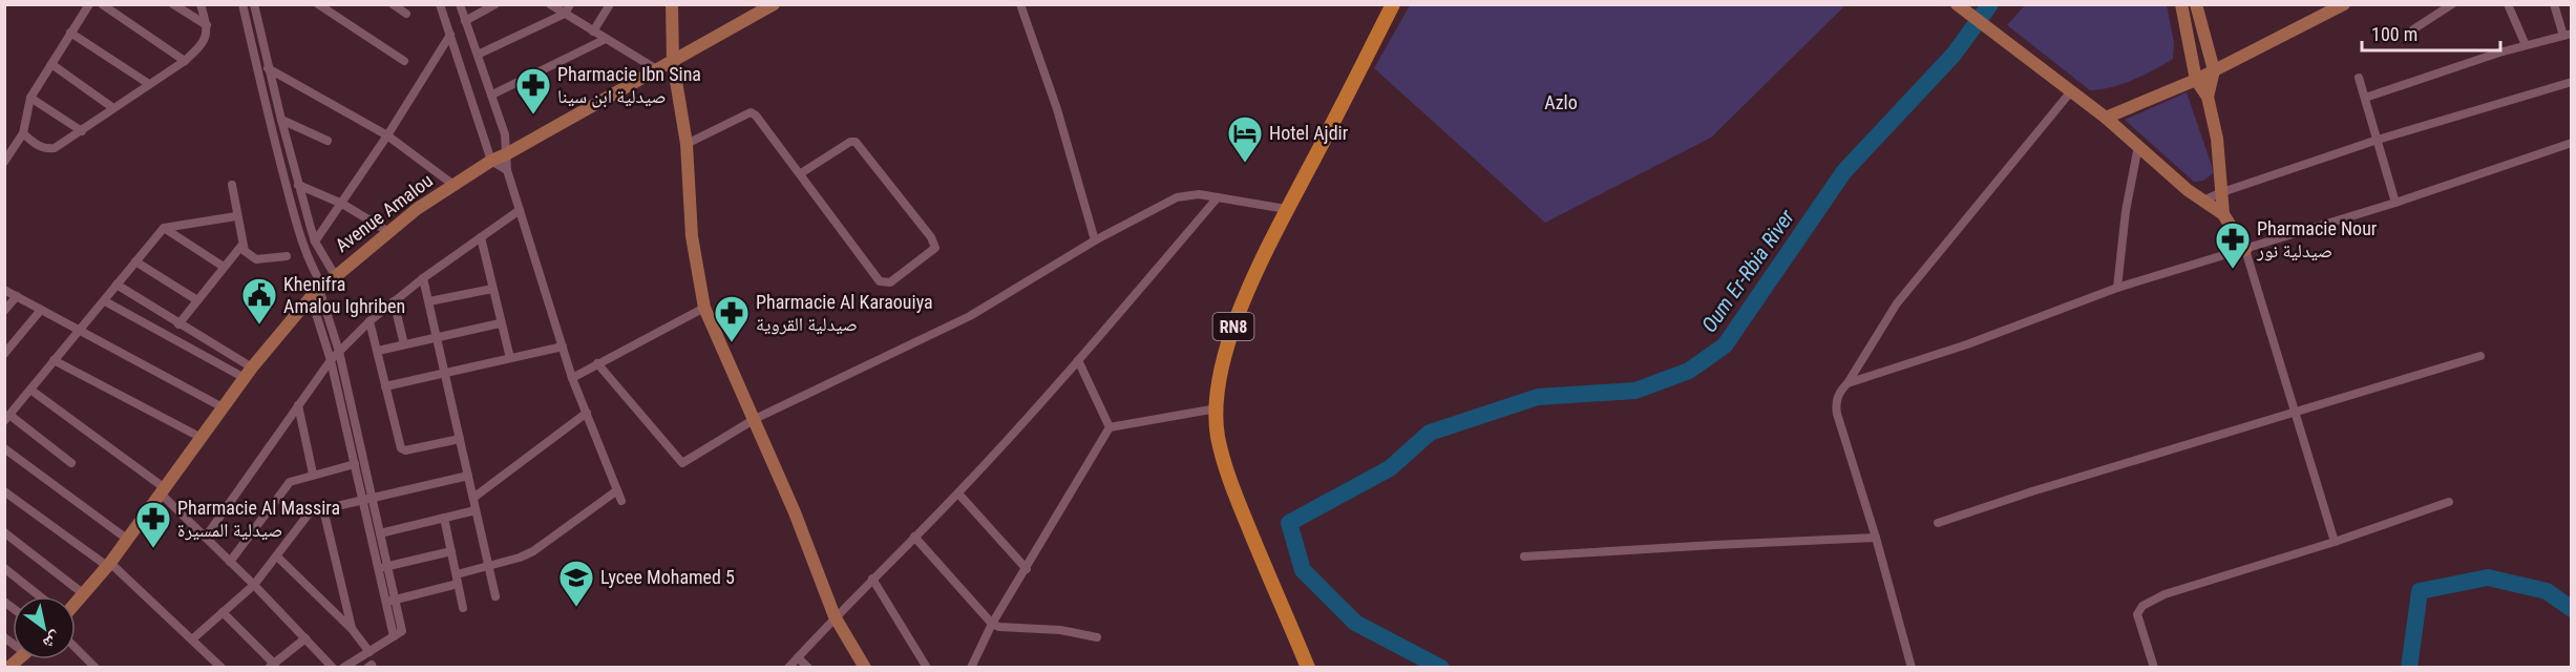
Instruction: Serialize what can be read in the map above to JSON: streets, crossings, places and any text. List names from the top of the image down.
{
  "streets": {
    "main road": ["RN8"],
    "street": ["Avenue Amalou"]
  },
  "water": ["Oum Er-Rbia River"],
  "parks": ["Azlo"],
  "places": {
    "pharmacy": [
      "Pharmacie Ibn Sina صيدلية ابن سينا",
      "Pharmacie Nour صيدلية نور",
      "Pharmacie Al Karaouiya صيدلية القروية",
      "Pharmacie Al Massira صيدلية المسيرة"
    ],
    "hotel": ["Hotel Ajdir"],
    "public building": ["Khenifra Amalou Ighriben"],
    "school or university": ["Lycee Mohamed 5"]
  },
  "scale_bar": "100 m",
  "north": "bottom right"
}
